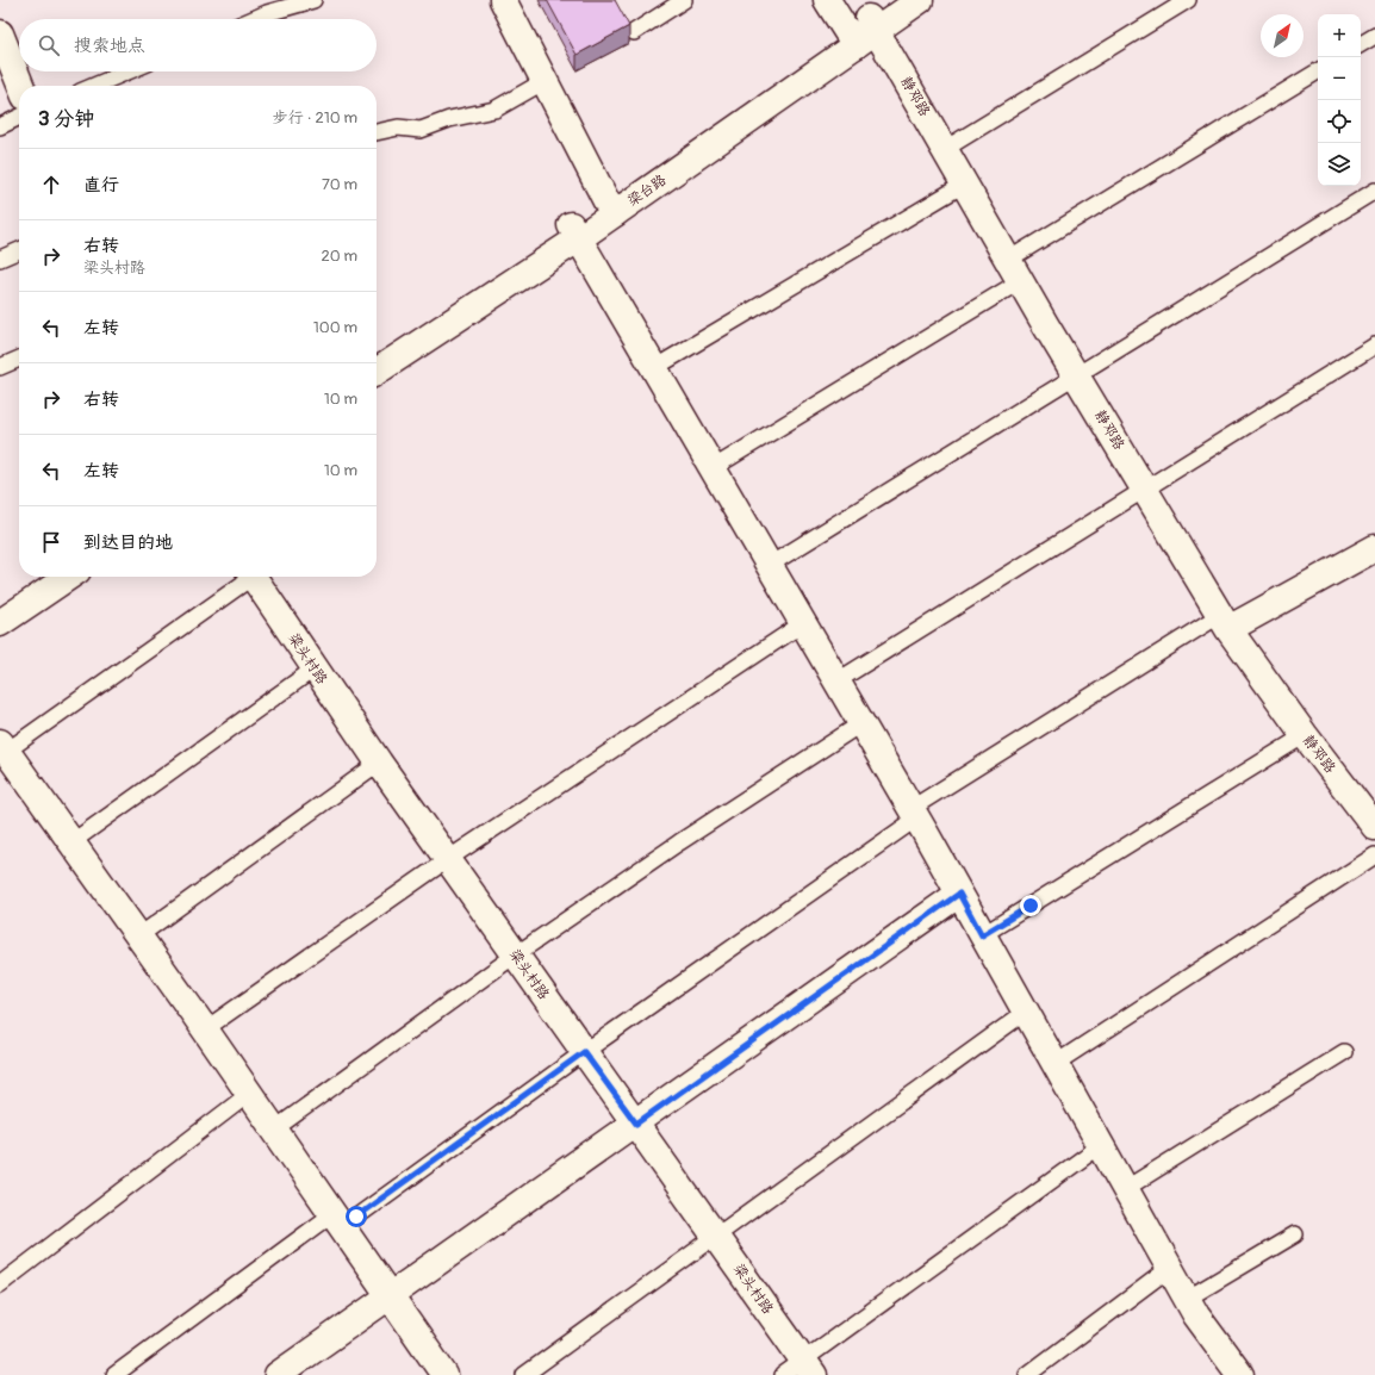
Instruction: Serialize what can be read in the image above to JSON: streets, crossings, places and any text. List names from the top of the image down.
{
  "streets": {
    "street": ["静邓路", "梁台路", "梁头村路"]
  },
  "crossings": [
    ["静邓路", "梁台路"]
  ],
  "north": "top right",
  "page": {
    "map_buttons": ["+", "−"],
    "search": "搜索地点",
    "heading": ["3 分钟", "步行 · 210 m"],
    "list": [
      ["直行", "70 m"],
      ["右转", "梁头村路", "20 m"],
      ["左转", "100 m"],
      ["右转", "10 m"],
      ["左转", "10 m"],
      "到达目的地"
    ]
  }
}
